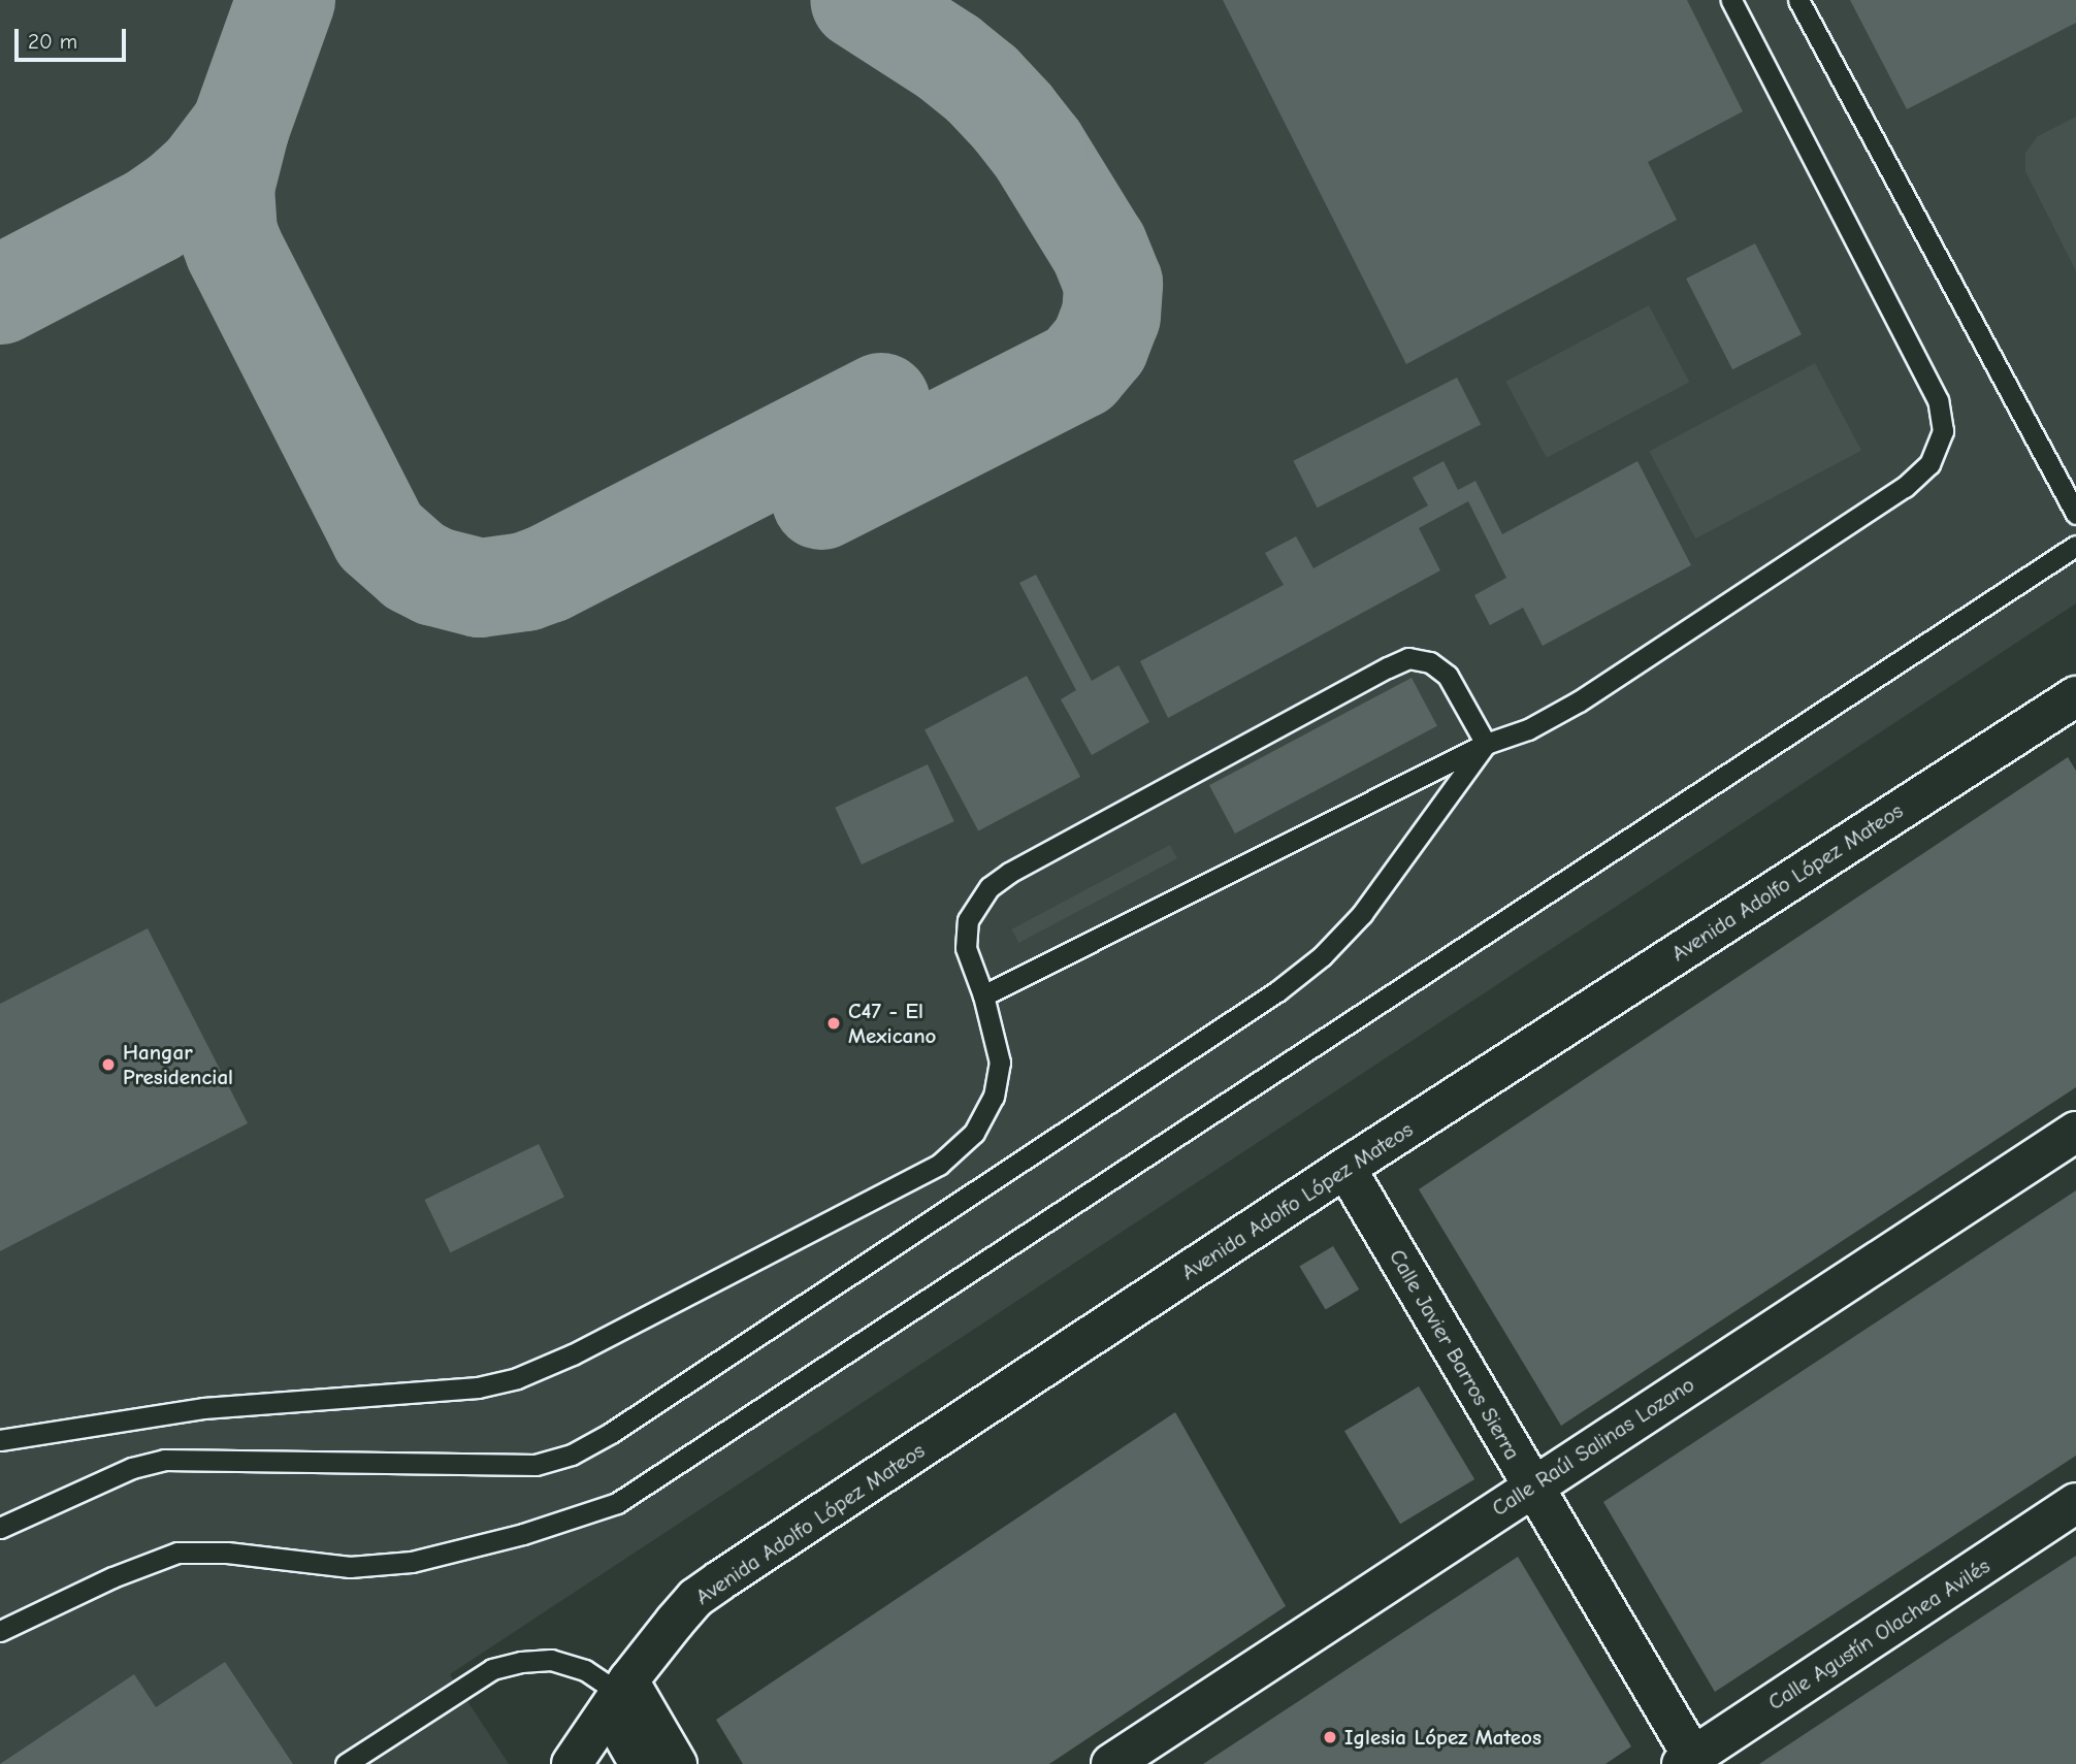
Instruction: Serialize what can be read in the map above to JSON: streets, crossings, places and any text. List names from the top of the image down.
{
  "streets": {
    "street": [
      "Avenida Adolfo López Mateos",
      "Calle Javier Barros Sierra",
      "Calle Raúl Salinas Lozano",
      "Calle Agustín Olachea Avilés"
    ]
  },
  "crossings": [
    ["Avenida Adolfo López Mateos", "Calle Javier Barros Sierra"],
    ["Calle Javier Barros Sierra", "Calle Raúl Salinas Lozano"],
    ["Calle Javier Barros Sierra", "Calle Agustín Olachea Avilés"]
  ],
  "places": ["C47 - El Mexicano", "Hangar Presidencial", "Iglesia López Mateos"],
  "scale_bar": "20 m"
}
